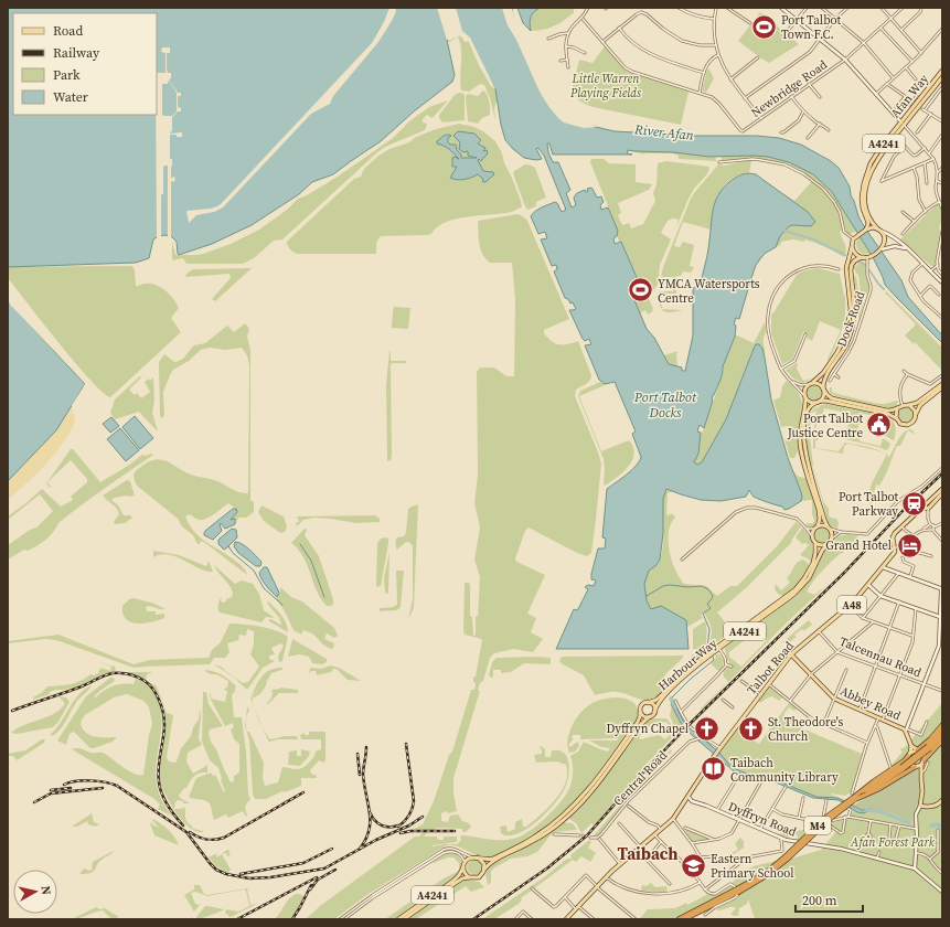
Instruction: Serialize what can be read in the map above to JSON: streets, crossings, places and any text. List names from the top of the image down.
{
  "streets": {
    "highway": ["M4"],
    "main road": [
      "Afan Way",
      "A4241",
      "A48",
      "Harbour Way",
      "Talbot Road",
      "Abbey Road"
    ],
    "street": [
      "Newbridge Road",
      "Dock Road",
      "Talcennau Road",
      "Central Road",
      "Dyffryn Road"
    ]
  },
  "crossings": [
    ["Afan Way", "Dock Road"],
    ["A4241", "Harbour Way"],
    ["A48", "Talbot Road"],
    ["A48", "Dyffryn Road"],
    ["Talcennau Road", "Talbot Road"],
    ["Talbot Road", "Abbey Road"]
  ],
  "districts": ["Taibach"],
  "water": ["River Afan", "Port Talbot Docks"],
  "parks": ["Little Warren Playing Fields", "Afan Forest Park"],
  "places": {
    "sports": ["Port Talbot Town F.C.", "YMCA Watersports Centre"],
    "public building": ["Port Talbot Justice Centre"],
    "station": ["Port Talbot Parkway"],
    "hotel": ["Grand Hotel"],
    "church": ["Dyffryn Chapel", "St. Theodore's Church"],
    "library": ["Taibach Community Library"],
    "school or university": ["Eastern Primary School"]
  },
  "legend": [
    "Road",
    "Railway",
    "Park",
    "Water"
  ],
  "scale_bar": "200 m",
  "north": "right"
}
